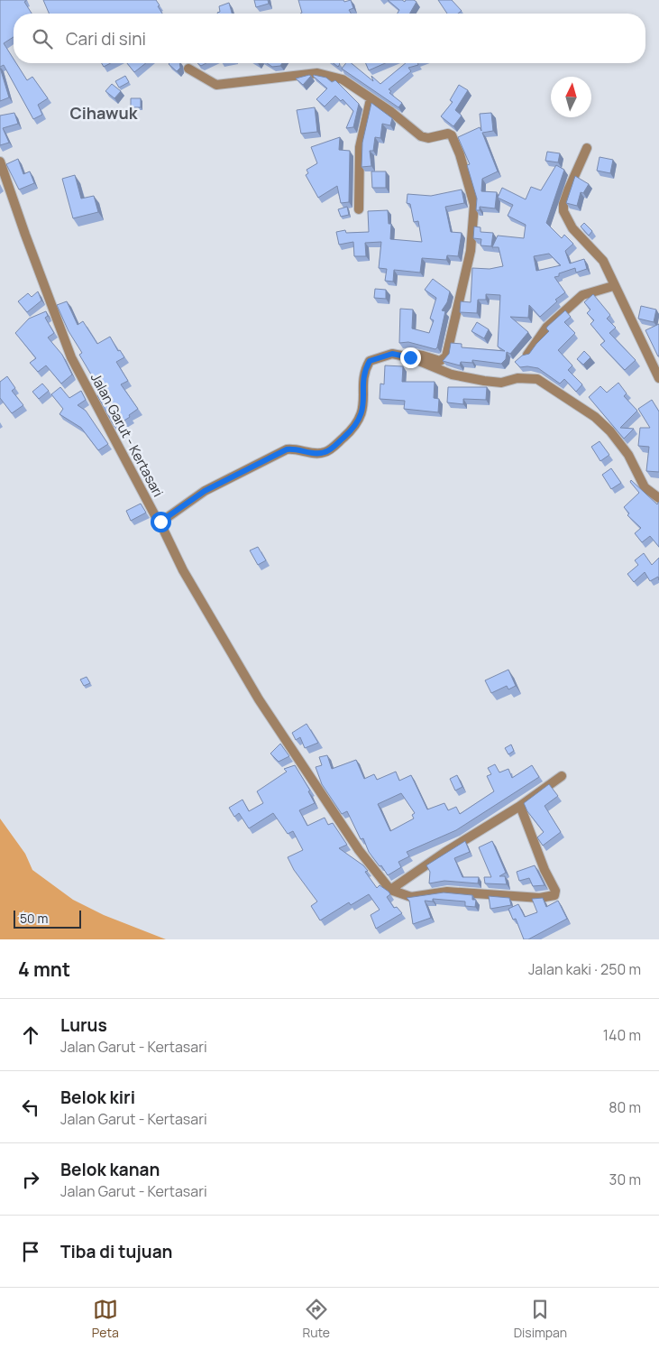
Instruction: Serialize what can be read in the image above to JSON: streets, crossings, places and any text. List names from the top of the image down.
{
  "streets": {
    "street": ["Jalan Garut - Kertasari"]
  },
  "districts": ["Cihawuk"],
  "scale_bar": "50 m",
  "north": "top",
  "page": {
    "search": "Cari di sini",
    "scale": "50 m",
    "heading": ["4 mnt", "Jalan kaki · 250 m"],
    "list": [
      ["Lurus", "Jalan Garut - Kertasari", "140 m"],
      ["Belok kiri", "Jalan Garut - Kertasari", "80 m"],
      ["Belok kanan", "Jalan Garut - Kertasari", "30 m"],
      "Tiba di tujuan"
    ],
    "nav": ["Peta", "Rute", "Disimpan"]
  }
}
